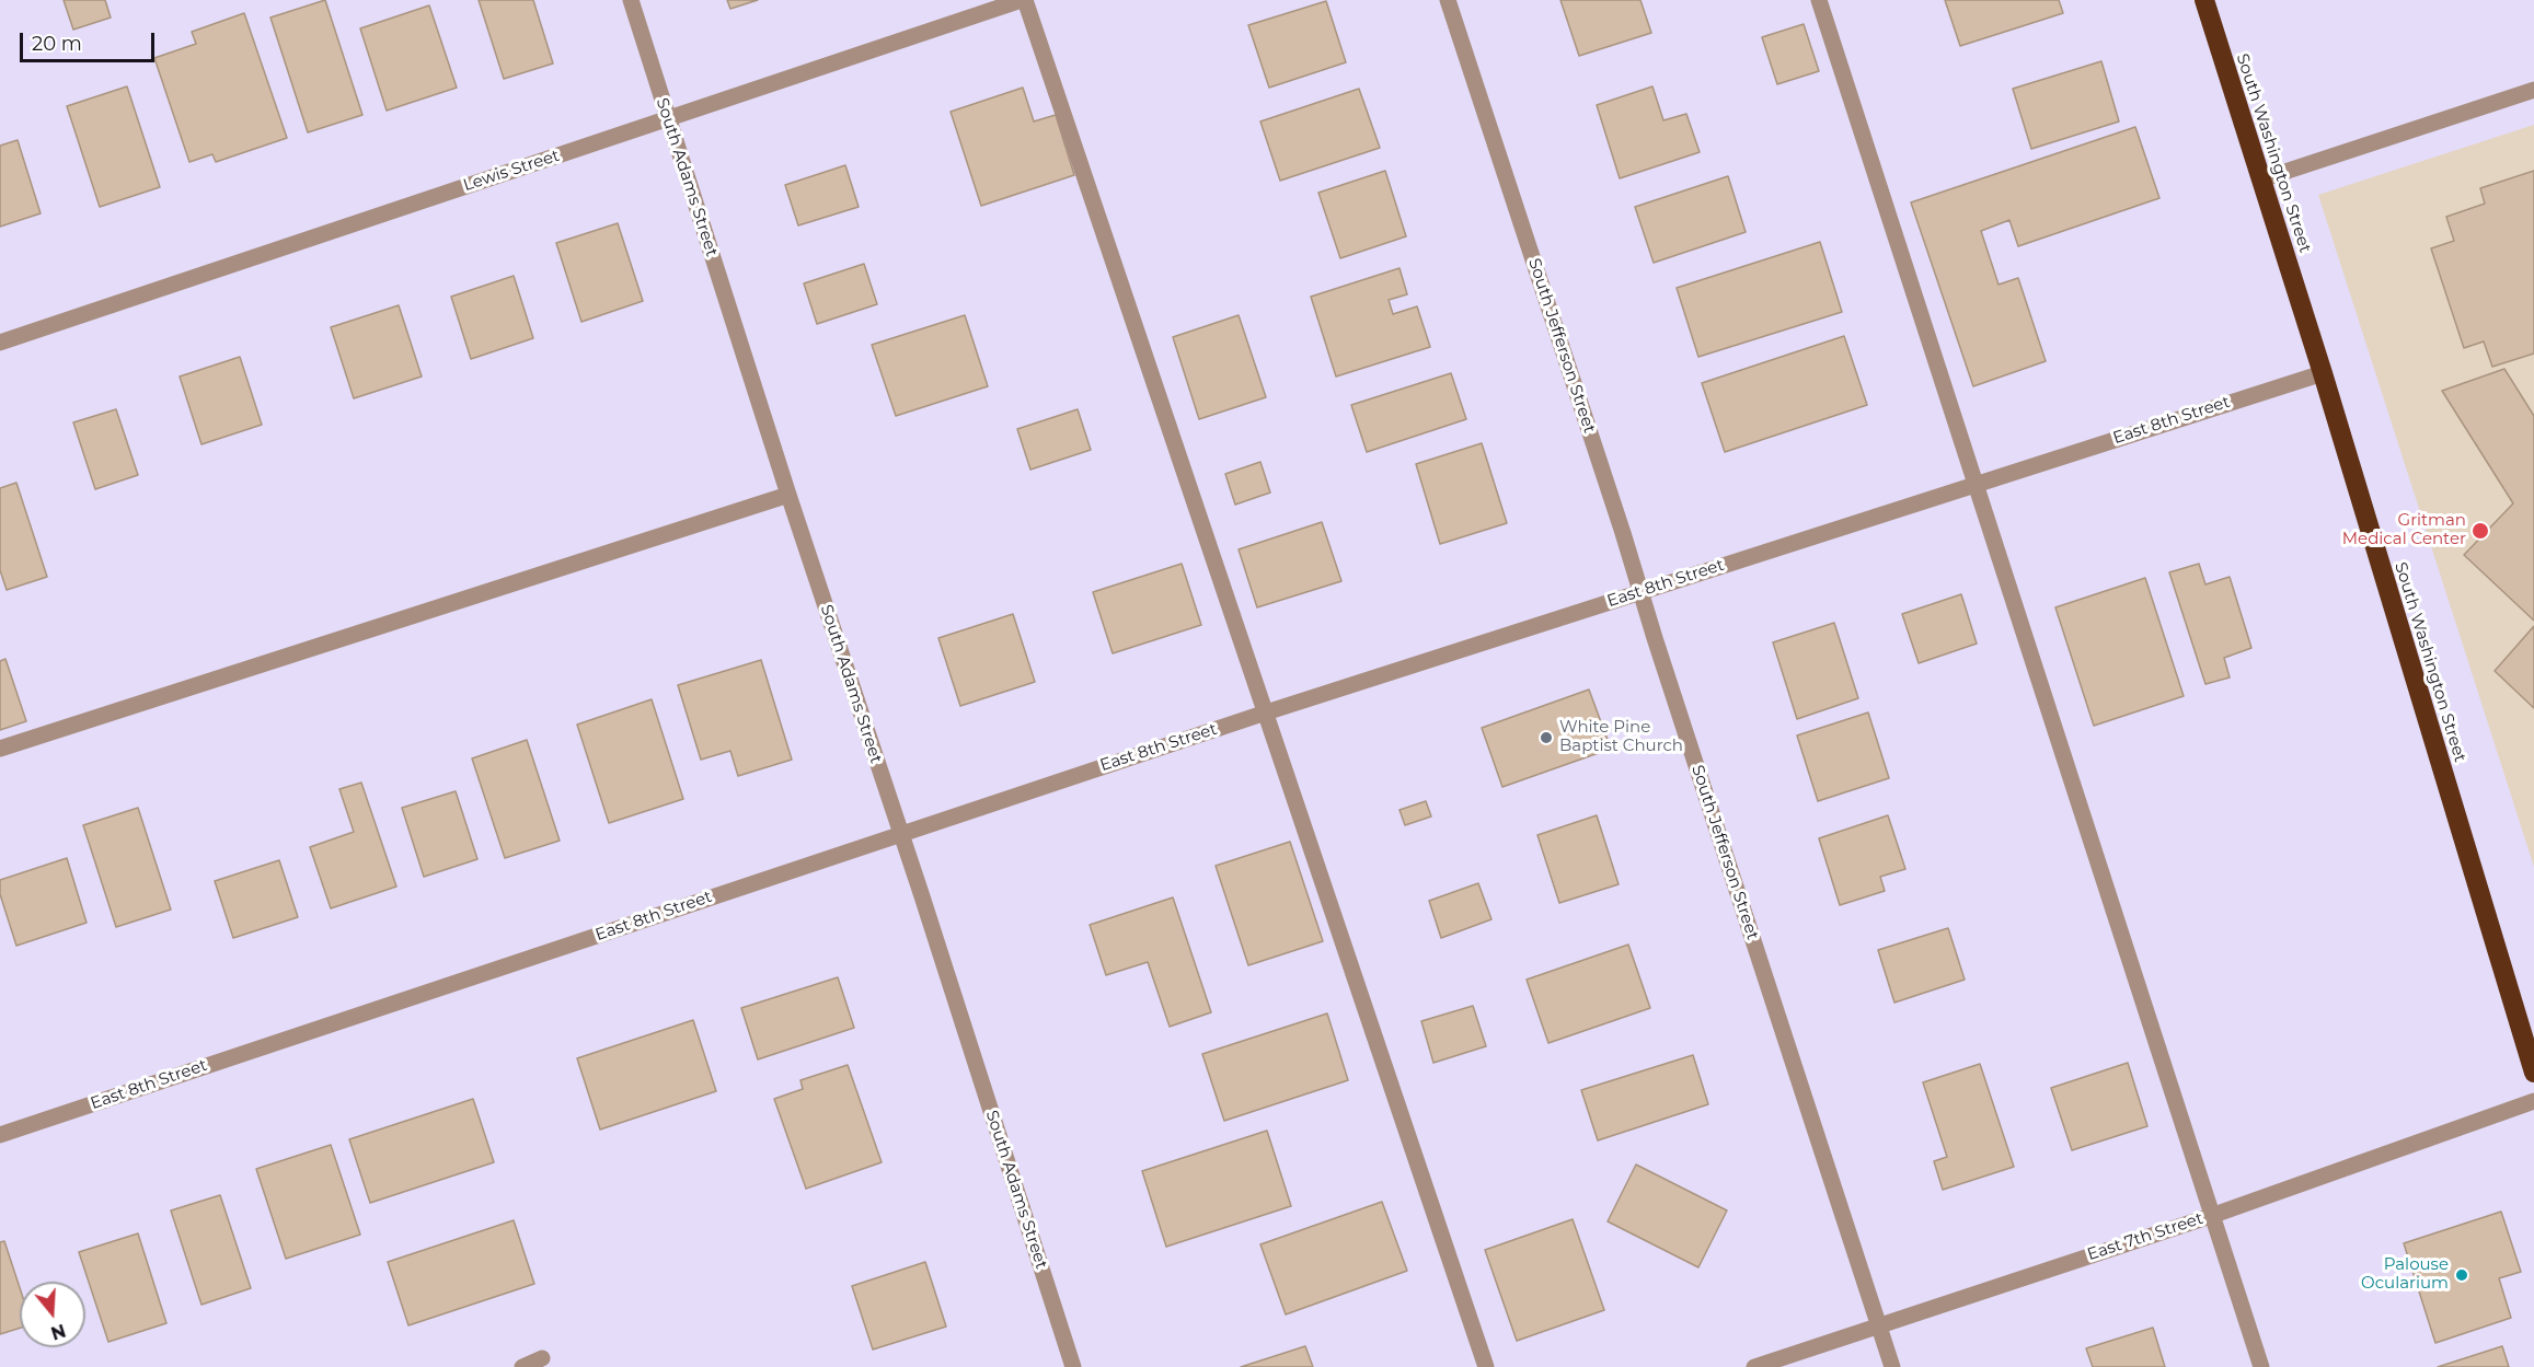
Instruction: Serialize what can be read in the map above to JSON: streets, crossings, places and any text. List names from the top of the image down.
{
  "streets": {
    "highway": ["South Washington Street"],
    "street": [
      "Lewis Street",
      "South Adams Street",
      "South Jefferson Street",
      "East 8th Street",
      "East 7th Street"
    ]
  },
  "crossings": [
    ["South Washington Street", "East 8th Street"],
    ["Lewis Street", "South Adams Street"],
    ["South Adams Street", "East 8th Street"],
    ["South Jefferson Street", "East 8th Street"],
    ["South Jefferson Street", "East 7th Street"]
  ],
  "places": ["Gritman Medical Center", "White Pine Baptist Church", "Palouse Ocularium"],
  "scale_bar": "20 m",
  "north": "bottom"
}
